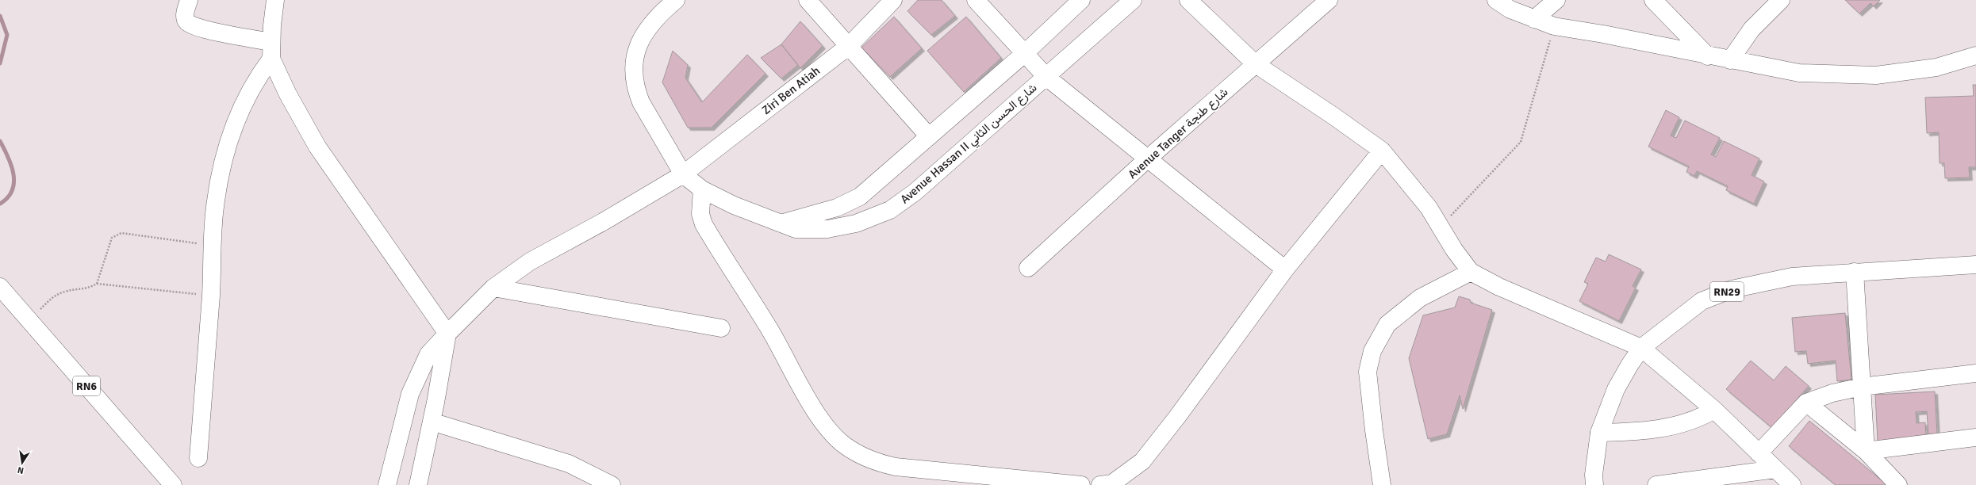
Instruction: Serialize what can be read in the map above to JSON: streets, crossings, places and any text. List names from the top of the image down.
{
  "streets": {
    "street": [
      "Ziri Ben Atiah",
      "Avenue Tanger شارع طنجة",
      "Avenue Hassan II شارع الحسن الثاني",
      "RN29",
      "RN6"
    ]
  },
  "crossings": [
    ["Ziri Ben Atiah", "Avenue Hassan II شارع الحسن الثاني"]
  ],
  "north": "bottom"
}
